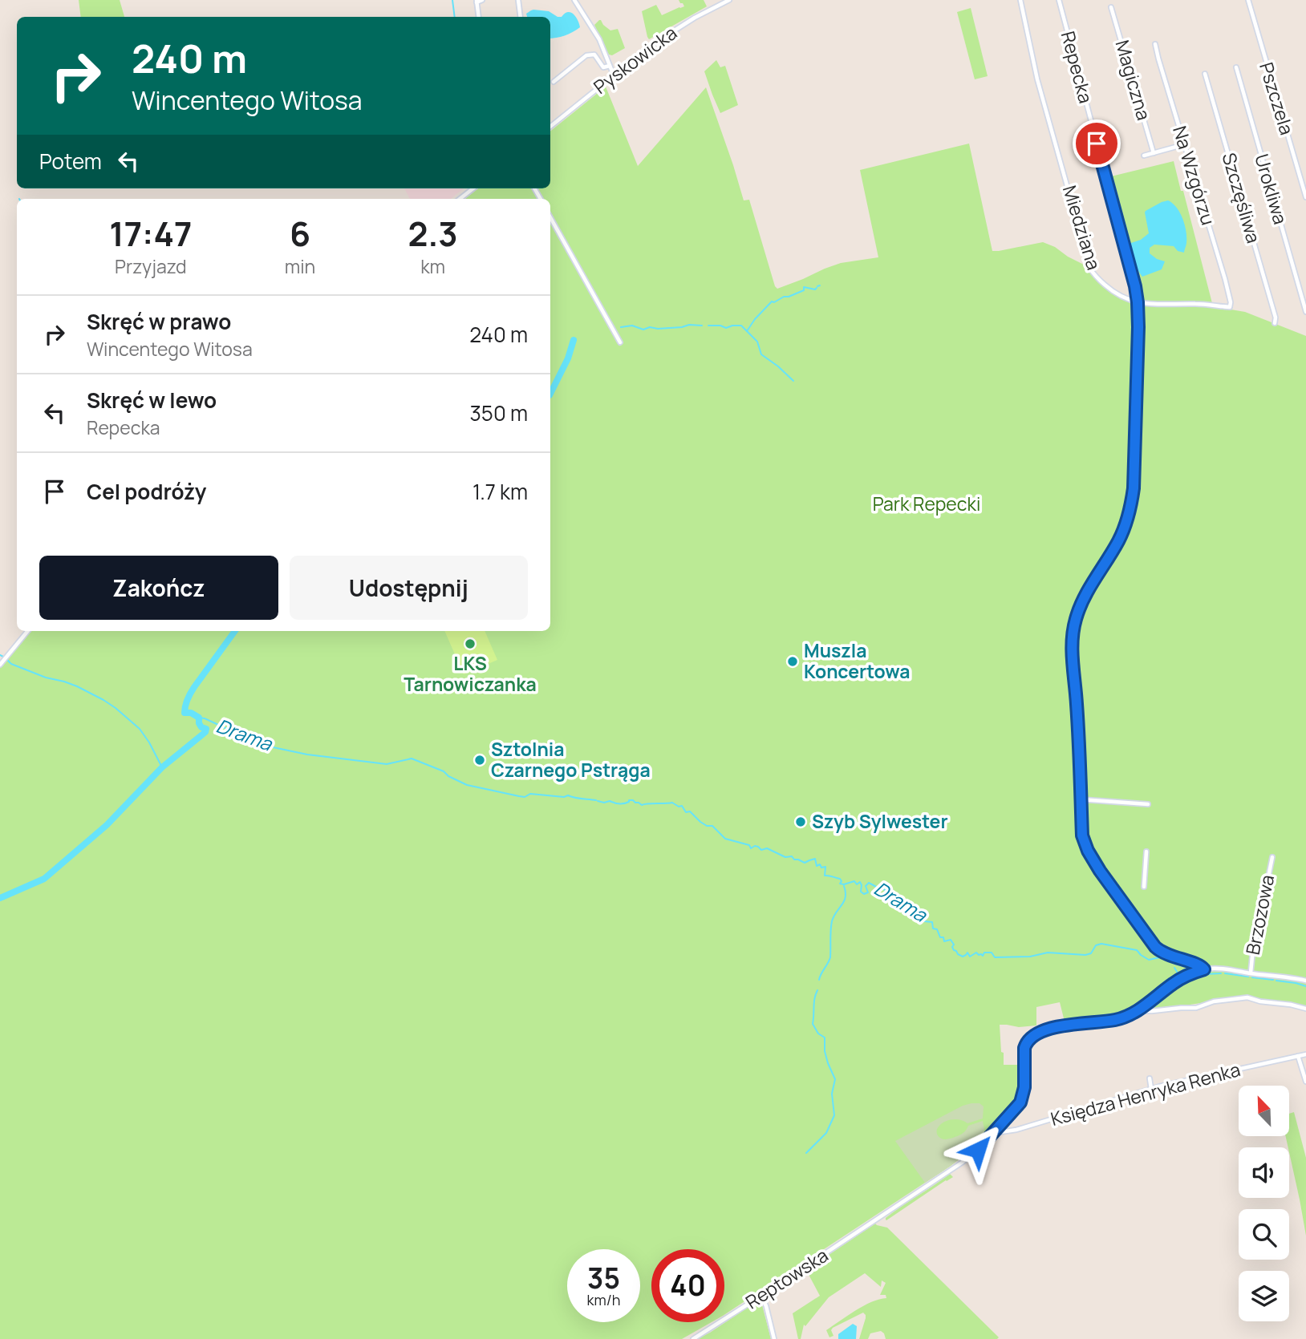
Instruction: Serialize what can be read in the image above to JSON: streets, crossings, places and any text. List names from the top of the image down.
{
  "streets": {
    "street": [
      "Pyskowicka",
      "Repecka",
      "Magiczna",
      "Pszczela",
      "Na Wzgórzu",
      "Urokliwa",
      "Szczęśliwa",
      "Miedziana",
      "Brzozowa",
      "Księdza Henryka Renka",
      "Reptowska"
    ]
  },
  "crossings": [
    ["Repecka", "Na Wzgórzu"],
    ["Repecka", "Miedziana"],
    ["Na Wzgórzu", "Miedziana"],
    ["Księdza Henryka Renka", "Reptowska"]
  ],
  "water": ["Drama"],
  "parks": ["Park Repecki"],
  "places": [
    "LKS Tarnowiczanka",
    "Muszla Koncertowa",
    "Sztolnia Czarnego Pstrąga",
    "Szyb Sylwester"
  ],
  "north": "top left",
  "page": {
    "turn": ["240 m", "Wincentego Witosa"],
    "then": "Potem",
    "eta": [
      "17:47",
      "Przyjazd",
      "6",
      "min",
      "2.3",
      "km"
    ],
    "list": [
      {
        "name": "Skręć w prawo",
        "note": "Wincentego Witosa",
        "value": "240 m"
      },
      {
        "name": "Skręć w lewo",
        "note": "Repecka",
        "value": "350 m"
      },
      {
        "name": "Cel podróży",
        "value": "1.7 km"
      }
    ],
    "buttons": ["Zakończ", "Udostępnij"],
    "speed": "35 km/h",
    "limit": "40"
  }
}
